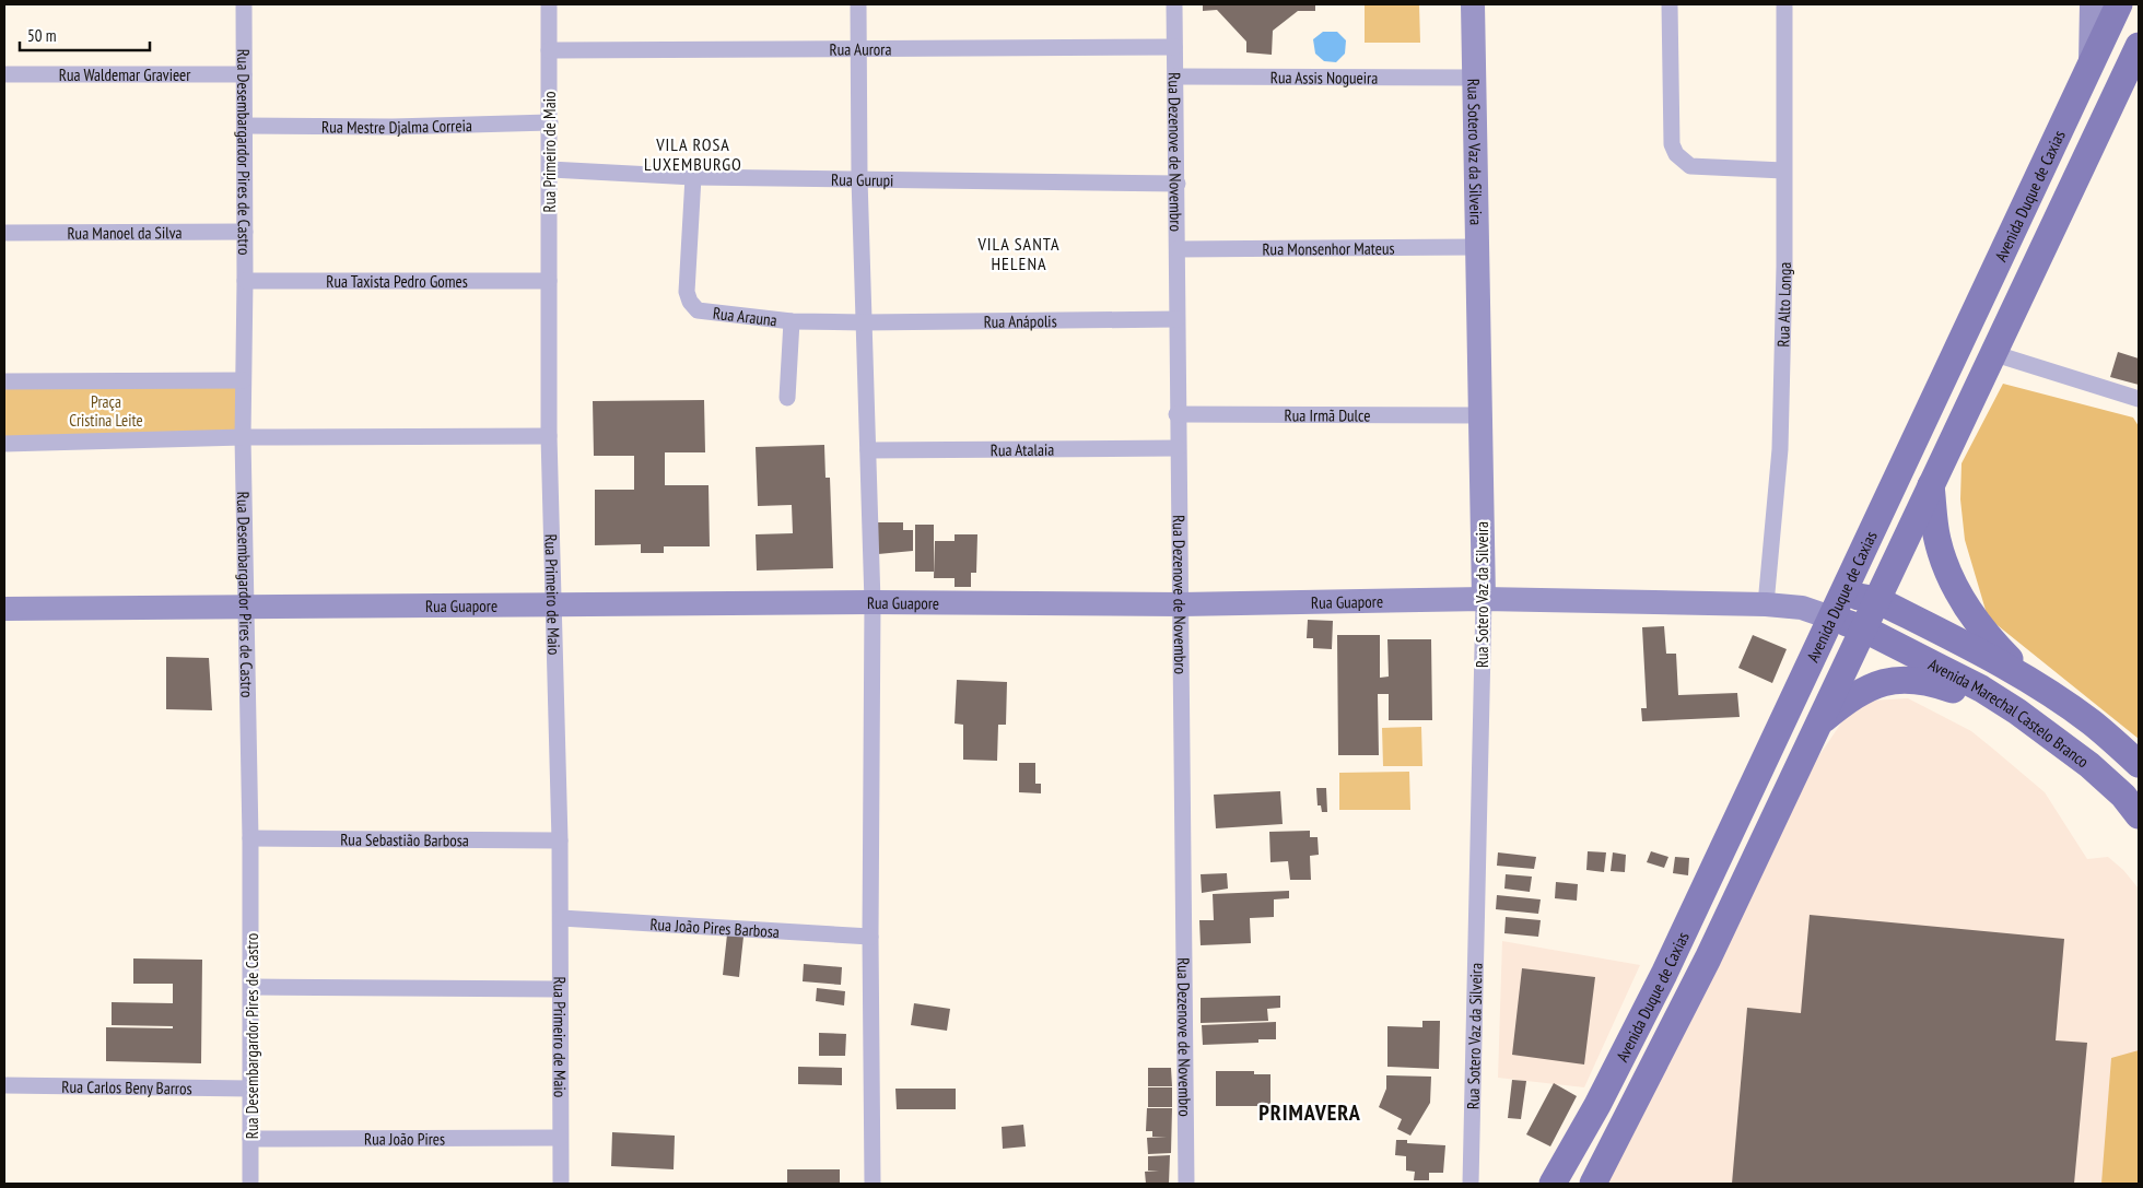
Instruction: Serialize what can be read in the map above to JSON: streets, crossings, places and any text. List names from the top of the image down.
{
  "streets": {
    "main road": ["Avenida Duque de Caxias", "Rua Guapore", "Avenida Marechal Castelo Branco"],
    "street": [
      "Rua Aurora",
      "Rua Waldemar Gravieer",
      "Rua Assis Nogueira",
      "Rua Mestre Djalma Correia",
      "Rua Desembargardor Pires de Castro",
      "Rua Primeiro de Maio",
      "Rua Dezenove de Novembro",
      "Rua Sotero Vaz da Silveira",
      "Rua Gurupi",
      "Rua Manoel da Silva",
      "Rua Monsenhor Mateus",
      "Rua Taxista Pedro Gomes",
      "Rua Alto Longa",
      "Rua Arauna",
      "Rua Anápolis",
      "Rua Irmã Dulce",
      "Rua Atalaia",
      "Rua Sebastião Barbosa",
      "Rua João Pires Barbosa",
      "Rua Carlos Beny Barros",
      "Rua João Pires"
    ]
  },
  "crossings": [
    ["Rua Aurora", "Rua Primeiro de Maio"],
    ["Rua Aurora", "Rua Dezenove de Novembro"],
    ["Rua Waldemar Gravieer", "Rua Desembargardor Pires de Castro"],
    ["Rua Assis Nogueira", "Rua Dezenove de Novembro"],
    ["Rua Assis Nogueira", "Rua Sotero Vaz da Silveira"],
    ["Rua Mestre Djalma Correia", "Rua Desembargardor Pires de Castro"],
    ["Rua Mestre Djalma Correia", "Rua Primeiro de Maio"],
    ["Rua Desembargardor Pires de Castro", "Rua Manoel da Silva"],
    ["Rua Desembargardor Pires de Castro", "Rua Taxista Pedro Gomes"],
    ["Rua Desembargardor Pires de Castro", "Rua Guapore"],
    ["Rua Desembargardor Pires de Castro", "Rua Sebastião Barbosa"],
    ["Rua Desembargardor Pires de Castro", "Rua Carlos Beny Barros"],
    ["Rua Desembargardor Pires de Castro", "Rua João Pires"],
    ["Rua Primeiro de Maio", "Rua Gurupi"],
    ["Rua Primeiro de Maio", "Rua Taxista Pedro Gomes"],
    ["Rua Primeiro de Maio", "Rua Guapore"],
    ["Rua Primeiro de Maio", "Rua Sebastião Barbosa"],
    ["Rua Primeiro de Maio", "Rua João Pires Barbosa"],
    ["Rua Primeiro de Maio", "Rua João Pires"],
    ["Rua Dezenove de Novembro", "Rua Gurupi"],
    ["Rua Dezenove de Novembro", "Rua Monsenhor Mateus"],
    ["Rua Dezenove de Novembro", "Rua Anápolis"],
    ["Rua Dezenove de Novembro", "Rua Irmã Dulce"],
    ["Rua Dezenove de Novembro", "Rua Atalaia"],
    ["Rua Dezenove de Novembro", "Rua Guapore"],
    ["Rua Sotero Vaz da Silveira", "Rua Monsenhor Mateus"],
    ["Rua Sotero Vaz da Silveira", "Rua Irmã Dulce"],
    ["Rua Sotero Vaz da Silveira", "Rua Guapore"],
    ["Rua Gurupi", "Rua Arauna"],
    ["Avenida Duque de Caxias", "Rua Guapore"],
    ["Avenida Duque de Caxias", "Avenida Marechal Castelo Branco"],
    ["Rua Alto Longa", "Rua Guapore"],
    ["Rua Arauna", "Rua Anápolis"],
    ["Rua Guapore", "Avenida Marechal Castelo Branco"]
  ],
  "districts": ["VILA ROSA LUXEMBURGO", "VILA SANTA HELENA", "PRIMAVERA"],
  "parks": ["Praça Cristina Leite"],
  "scale_bar": "50 m"
}
